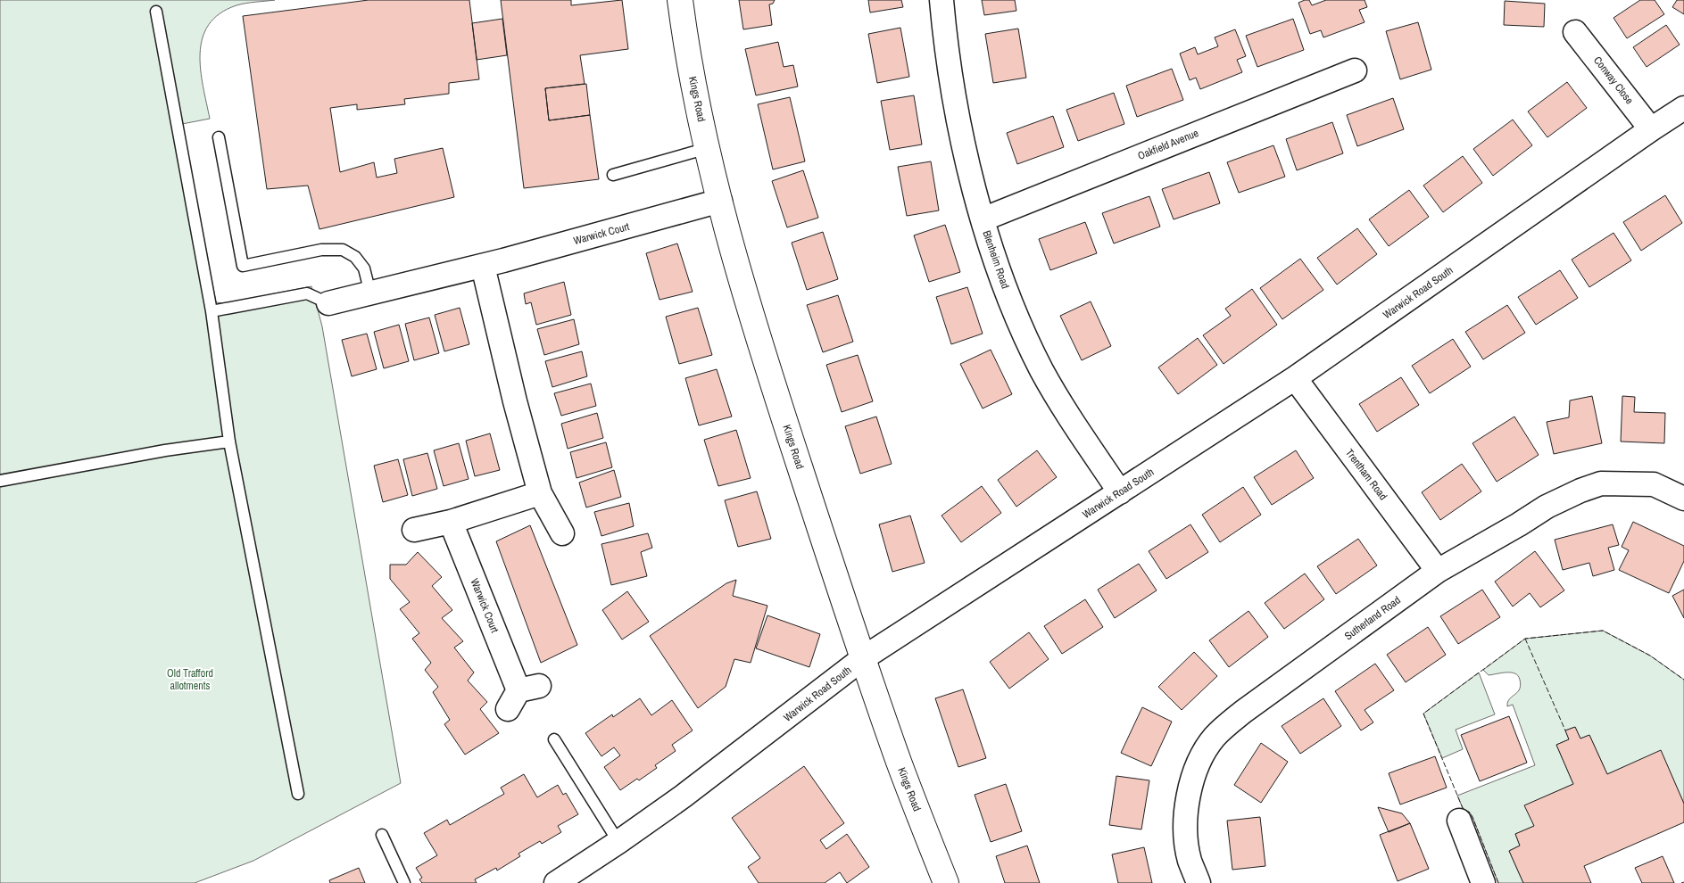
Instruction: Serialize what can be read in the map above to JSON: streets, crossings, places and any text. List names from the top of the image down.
{
  "streets": {
    "street": [
      "Conway Close",
      "Kings Road",
      "Oakfield Avenue",
      "Warwick Court",
      "Blenheim Road",
      "Warwick Road South",
      "Trentham Road",
      "Sutherland Road"
    ]
  },
  "crossings": [
    ["Conway Close", "Warwick Road South"],
    ["Kings Road", "Warwick Court"],
    ["Kings Road", "Warwick Road South"],
    ["Oakfield Avenue", "Blenheim Road"],
    ["Blenheim Road", "Warwick Road South"],
    ["Warwick Road South", "Trentham Road"],
    ["Trentham Road", "Sutherland Road"]
  ],
  "parks": ["Old Trafford allotments"]
}
